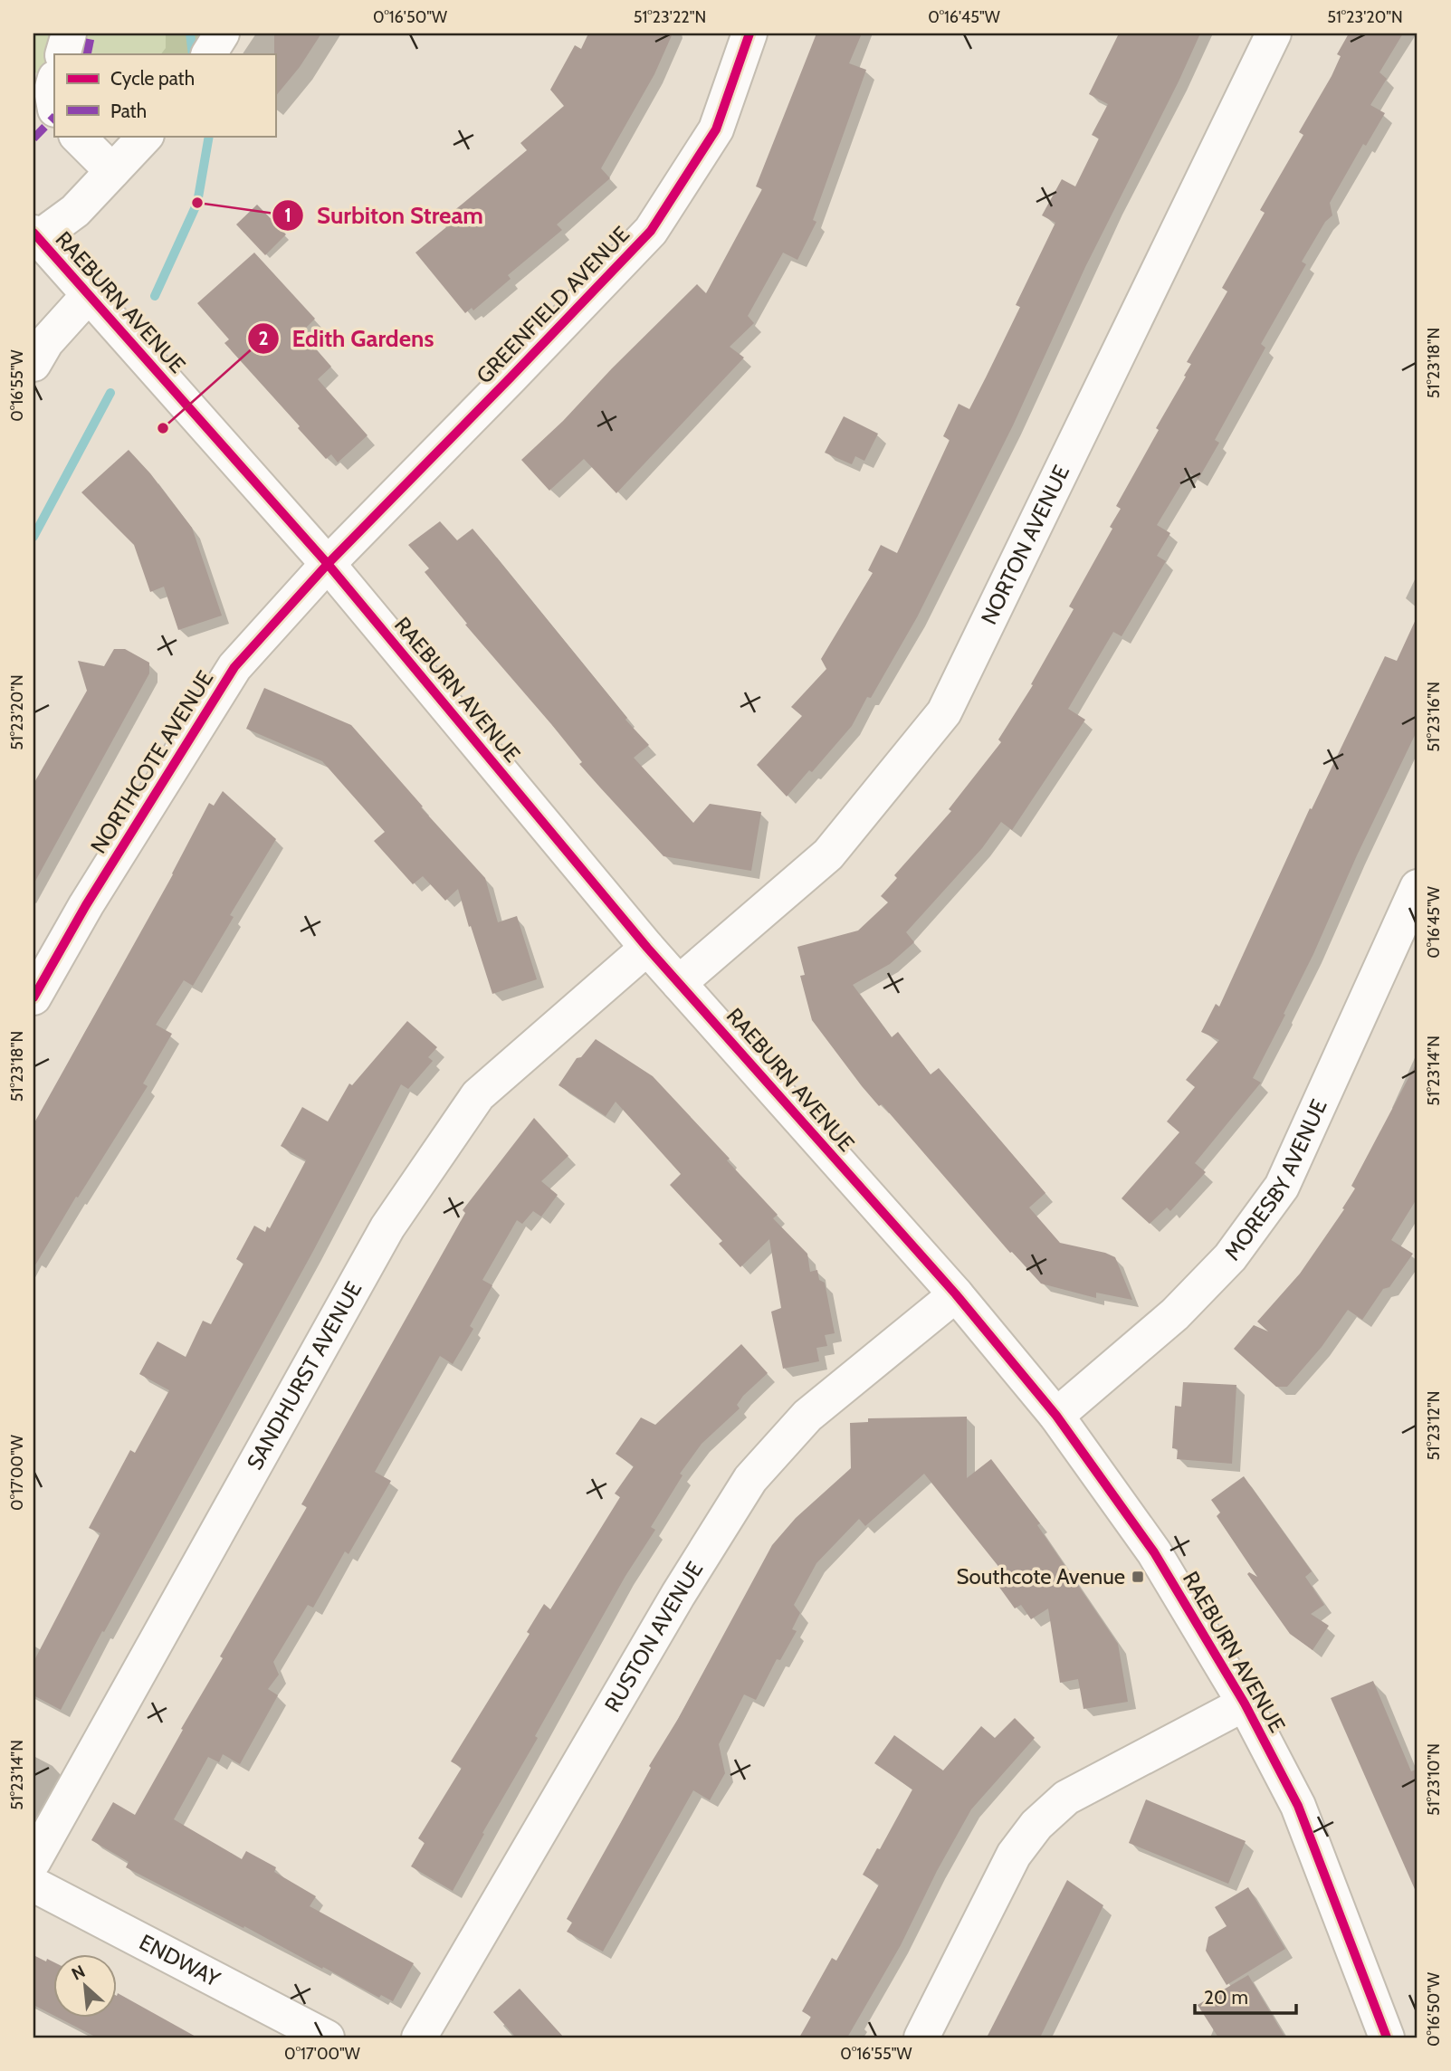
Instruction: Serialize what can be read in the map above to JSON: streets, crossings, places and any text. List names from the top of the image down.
{
  "streets": {
    "street": [
      "RAEBURN AVENUE",
      "GREENFIELD AVENUE",
      "NORTON AVENUE",
      "NORTHCOTE AVENUE",
      "MORESBY AVENUE",
      "SANDHURST AVENUE",
      "RUSTON AVENUE",
      "ENDWAY"
    ]
  },
  "crossings": [
    ["RAEBURN AVENUE", "GREENFIELD AVENUE"],
    ["RAEBURN AVENUE", "NORTON AVENUE"],
    ["RAEBURN AVENUE", "NORTHCOTE AVENUE"],
    ["RAEBURN AVENUE", "MORESBY AVENUE"],
    ["RAEBURN AVENUE", "SANDHURST AVENUE"],
    ["RAEBURN AVENUE", "RUSTON AVENUE"],
    ["GREENFIELD AVENUE", "NORTHCOTE AVENUE"]
  ],
  "places": {
    "other": ["Surbiton Stream", "Edith Gardens"],
    "transit": ["Southcote Avenue"]
  },
  "legend": ["Cycle path", "Path"],
  "scale_bar": "20 m",
  "north": "top left",
  "coordinates": [
    "0°16'50\"W",
    "51°23'22\"N",
    "0°16'45\"W",
    "51°23'20\"N",
    "51°23'18\"N",
    "0°16'55\"W",
    "51°23'16\"N",
    "51°23'14\"N",
    "51°23'12\"N",
    "0°17'00\"W",
    "51°23'10\"N"
  ]
}
